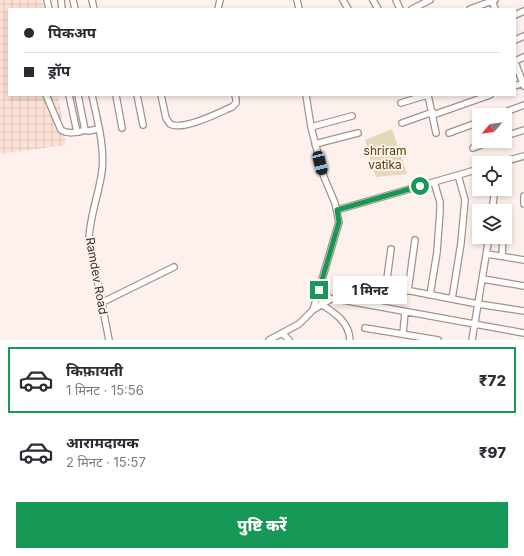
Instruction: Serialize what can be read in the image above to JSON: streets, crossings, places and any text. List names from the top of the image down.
{
  "streets": {
    "street": ["Ramdev Road"]
  },
  "parks": ["shriram vatika"],
  "north": "bottom left",
  "page": {
    "banner": ["पिकअप", "ड्रॉप"],
    "bubble": "1 मिनट",
    "list": [
      {
        "name": "किफ़ायती",
        "note": "1 मिनट · 15:56",
        "value": "₹72"
      },
      {
        "name": "आरामदायक",
        "note": "2 मिनट · 15:57",
        "value": "₹97"
      }
    ],
    "buttons": "पुष्टि करें"
  }
}
